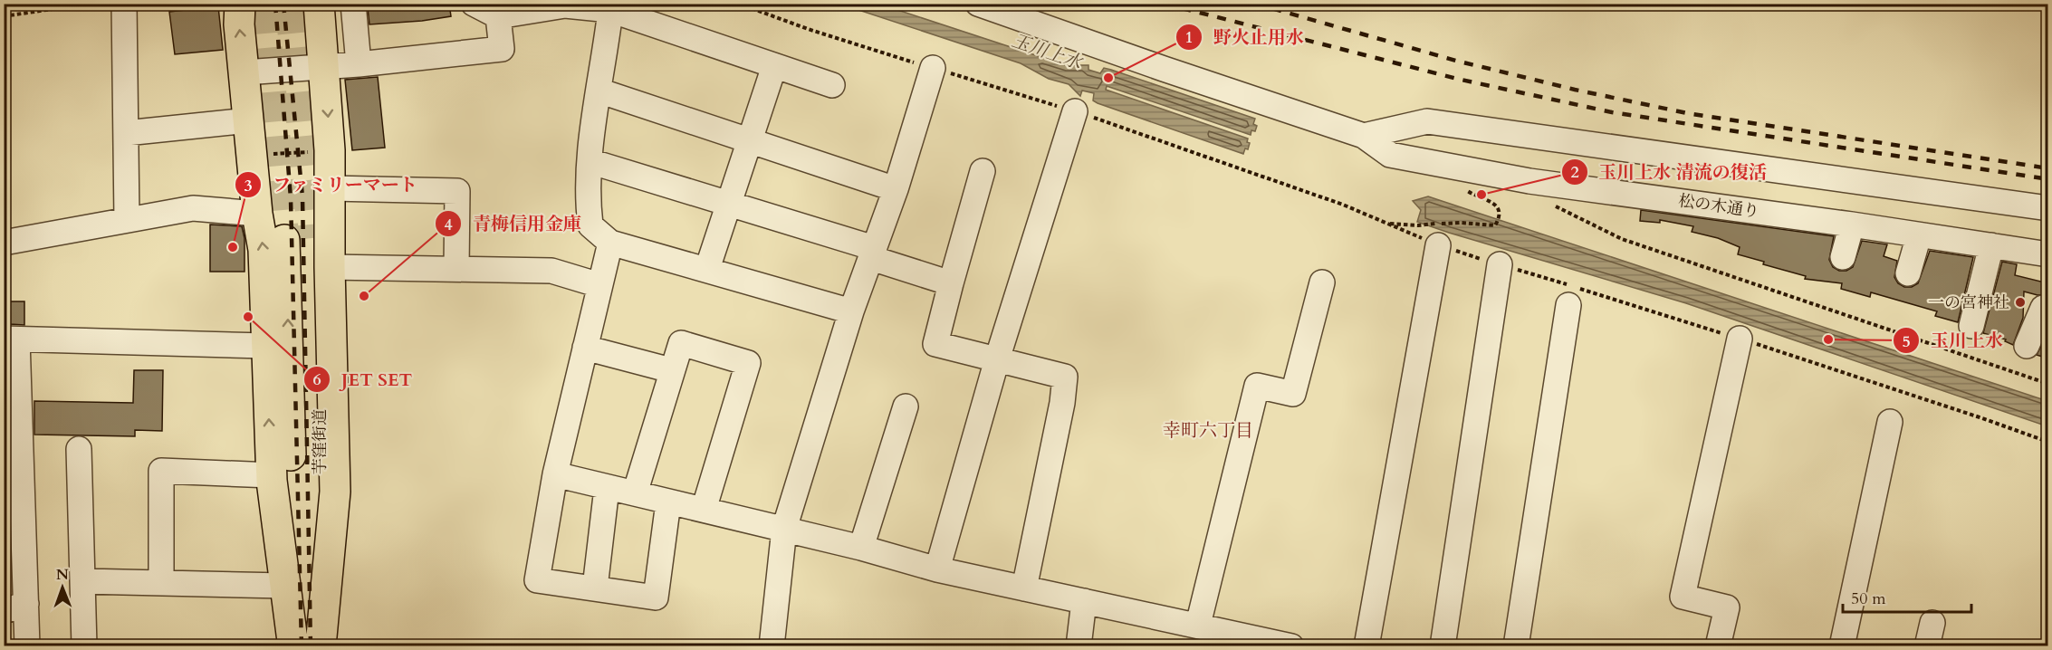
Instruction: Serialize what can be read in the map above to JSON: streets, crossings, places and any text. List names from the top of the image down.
{
  "streets": {
    "main road": ["芋窪街道"],
    "street": ["松の木通り"]
  },
  "districts": ["幸町六丁目"],
  "water": ["玉川上水"],
  "places": [
    "野火止用水",
    "玉川上水 清流の復活",
    "ファミリーマート",
    "青梅信用金庫",
    "一の宮神社",
    "JET SET",
    "玉川上水"
  ],
  "scale_bar": "50 m",
  "north": "top"
}
